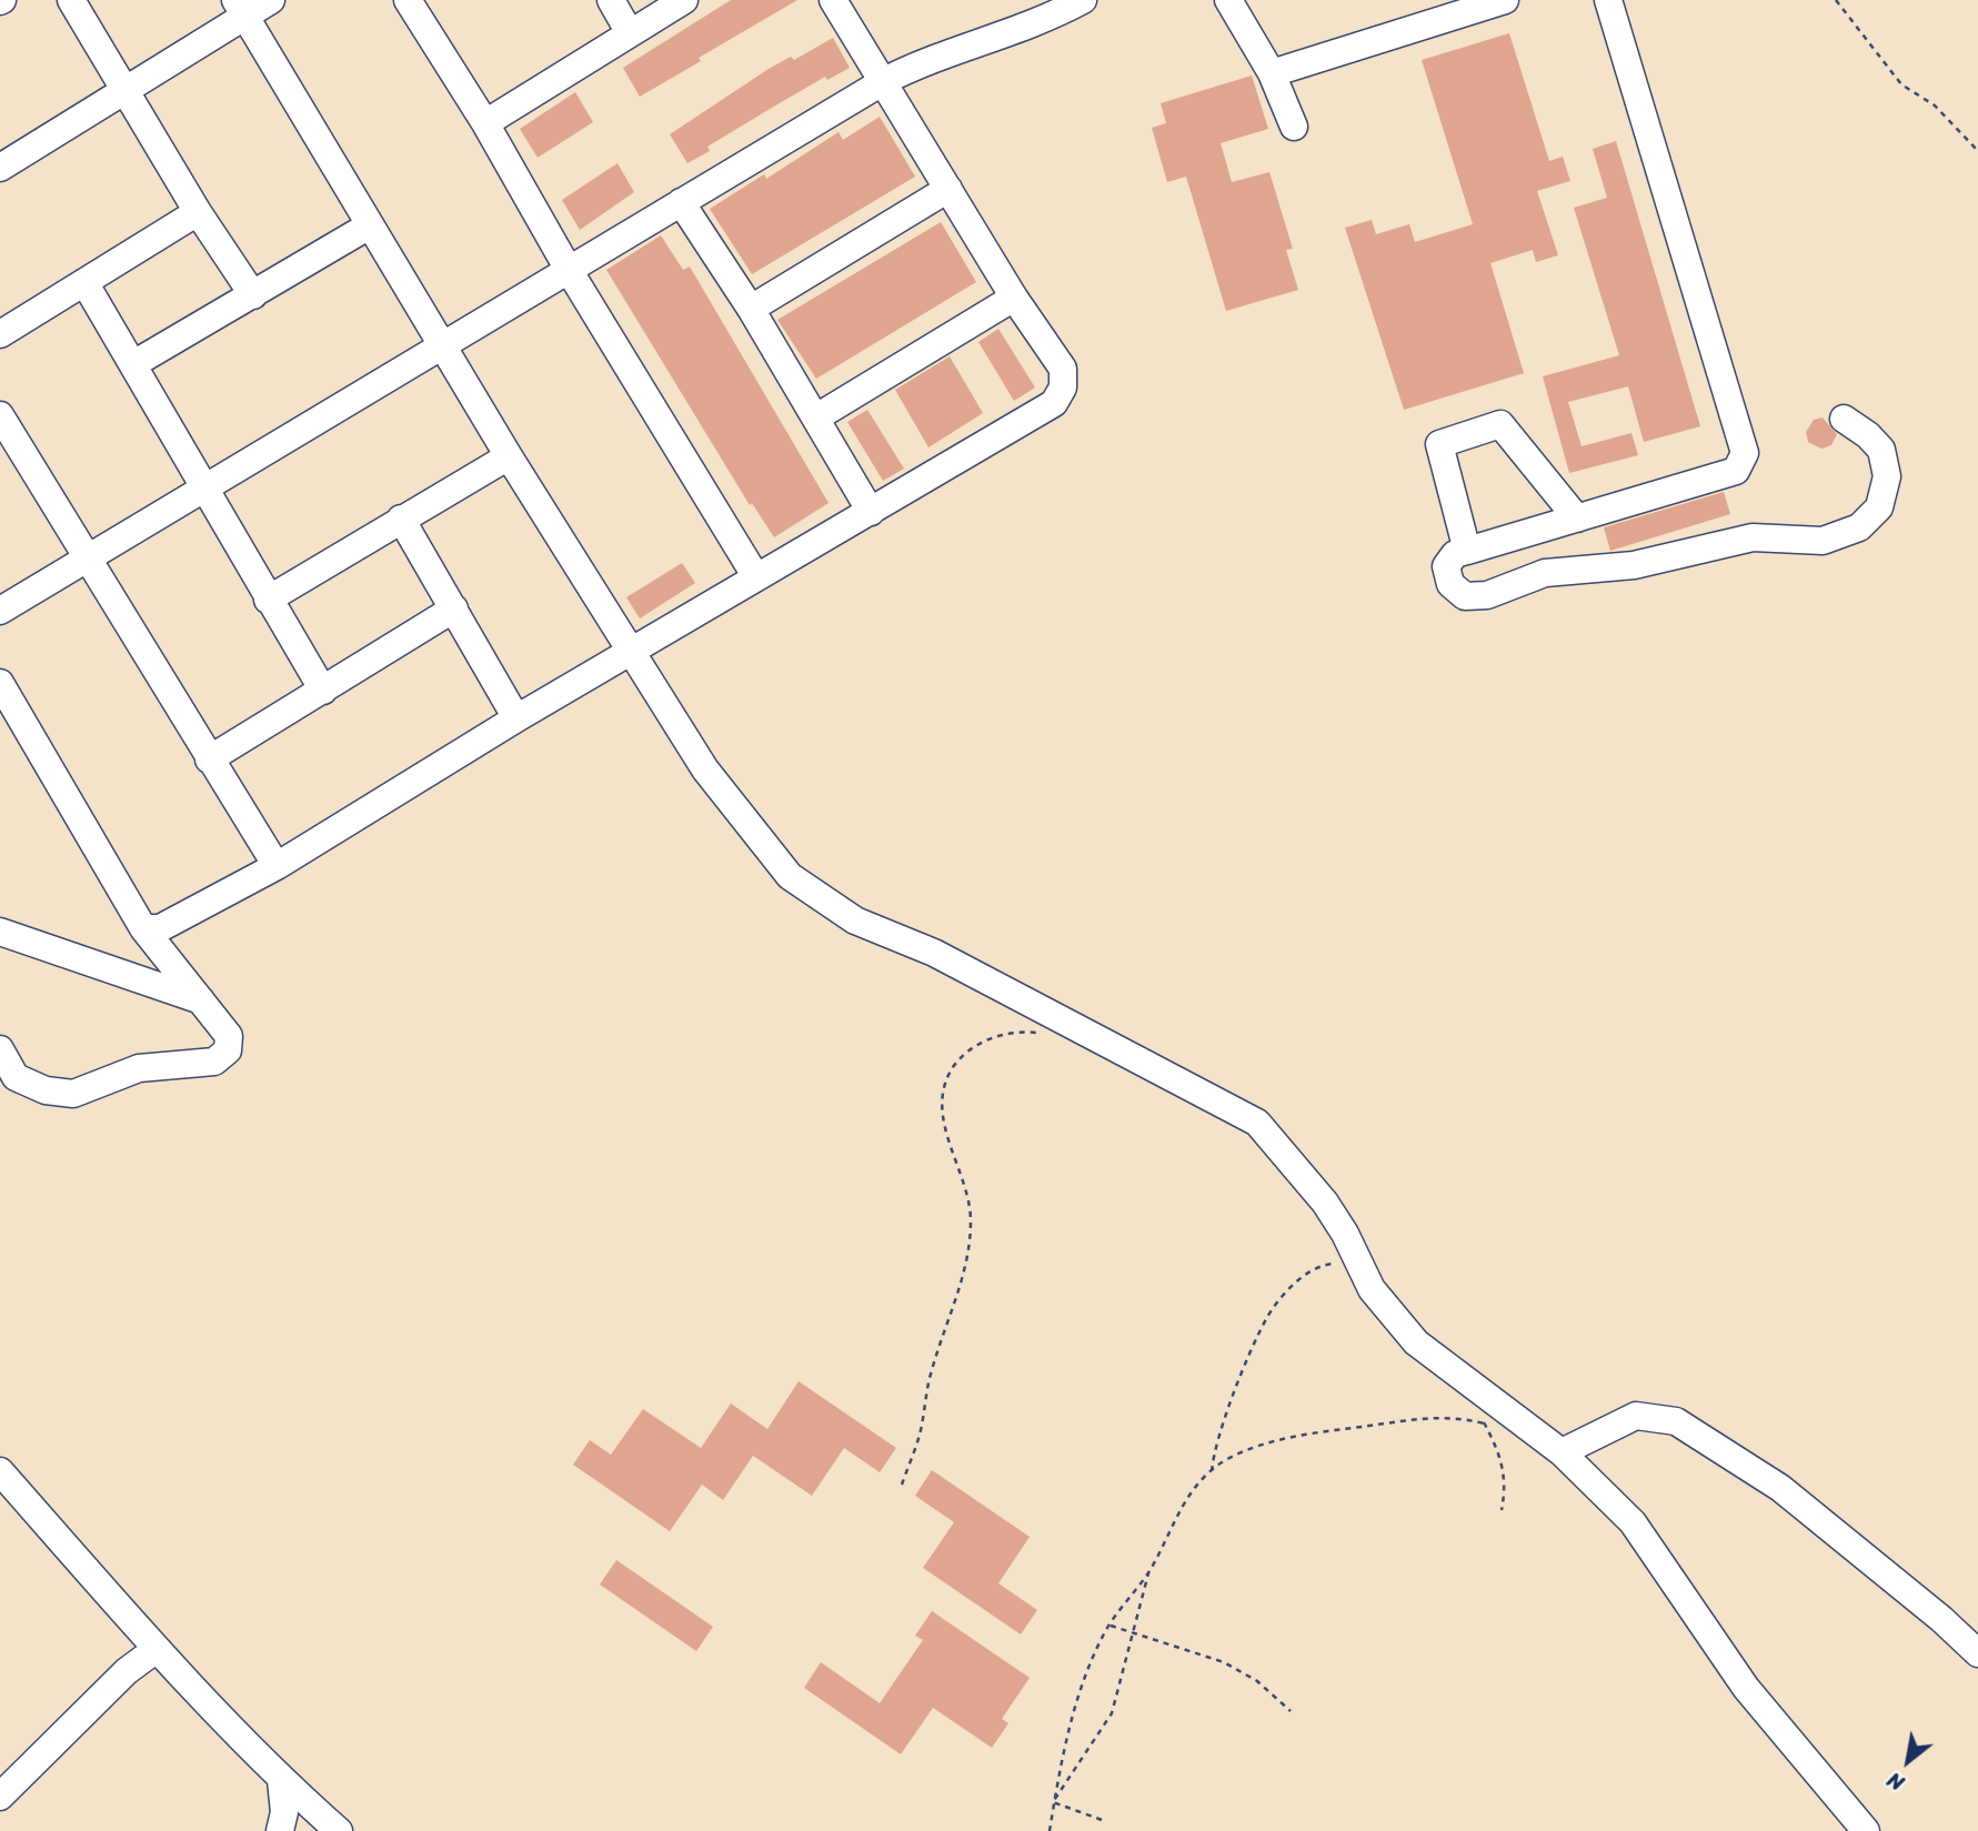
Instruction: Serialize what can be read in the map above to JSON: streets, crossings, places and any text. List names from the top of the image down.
{
  "north": "bottom left"
}
